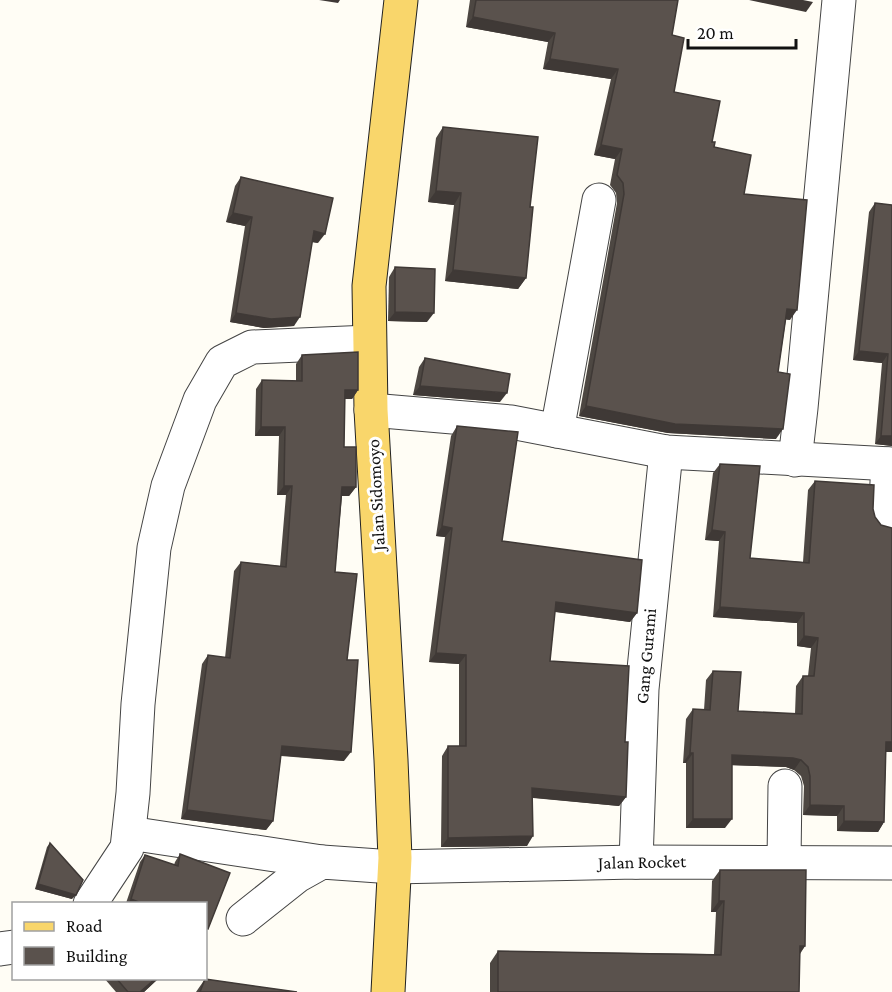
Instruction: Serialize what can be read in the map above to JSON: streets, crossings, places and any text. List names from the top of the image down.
{
  "streets": {
    "main road": ["Jalan Sidomoyo"],
    "street": ["Gang Gurami", "Jalan Rocket"]
  },
  "crossings": [
    ["Jalan Sidomoyo", "Jalan Rocket"],
    ["Gang Gurami", "Jalan Rocket"]
  ],
  "legend": ["Road", "Building"],
  "scale_bar": "20 m"
}
